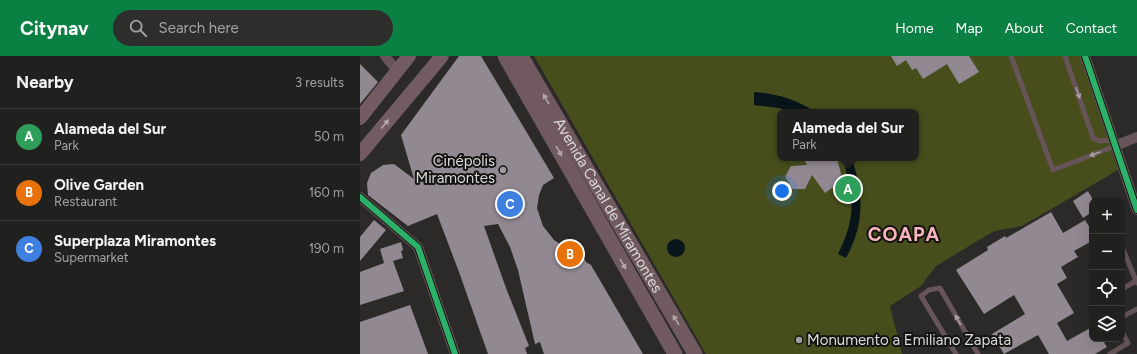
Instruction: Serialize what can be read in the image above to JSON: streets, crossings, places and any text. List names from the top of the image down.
{
  "streets": {
    "main road": ["Avenida Canal de Miramontes"]
  },
  "districts": ["COAPA"],
  "places": ["Cinépolis Miramontes", "Monumento a Emiliano Zapata"],
  "page": {
    "header": "Citynav",
    "search": "Search here",
    "nav": [
      "Home",
      "Map",
      "About",
      "Contact"
    ],
    "heading": ["Nearby", "3 results"],
    "list": [
      {
        "mark": "A",
        "name": "Alameda del Sur",
        "note": "Park",
        "value": "50 m"
      },
      {
        "mark": "B",
        "name": "Olive Garden",
        "note": "Restaurant",
        "value": "160 m"
      },
      {
        "mark": "C",
        "name": "Superplaza Miramontes",
        "note": "Supermarket",
        "value": "190 m"
      }
    ],
    "popup": ["Alameda del Sur", "Park"],
    "pins": ["A", "C", "B"],
    "map_buttons": ["+", "−"]
  }
}
